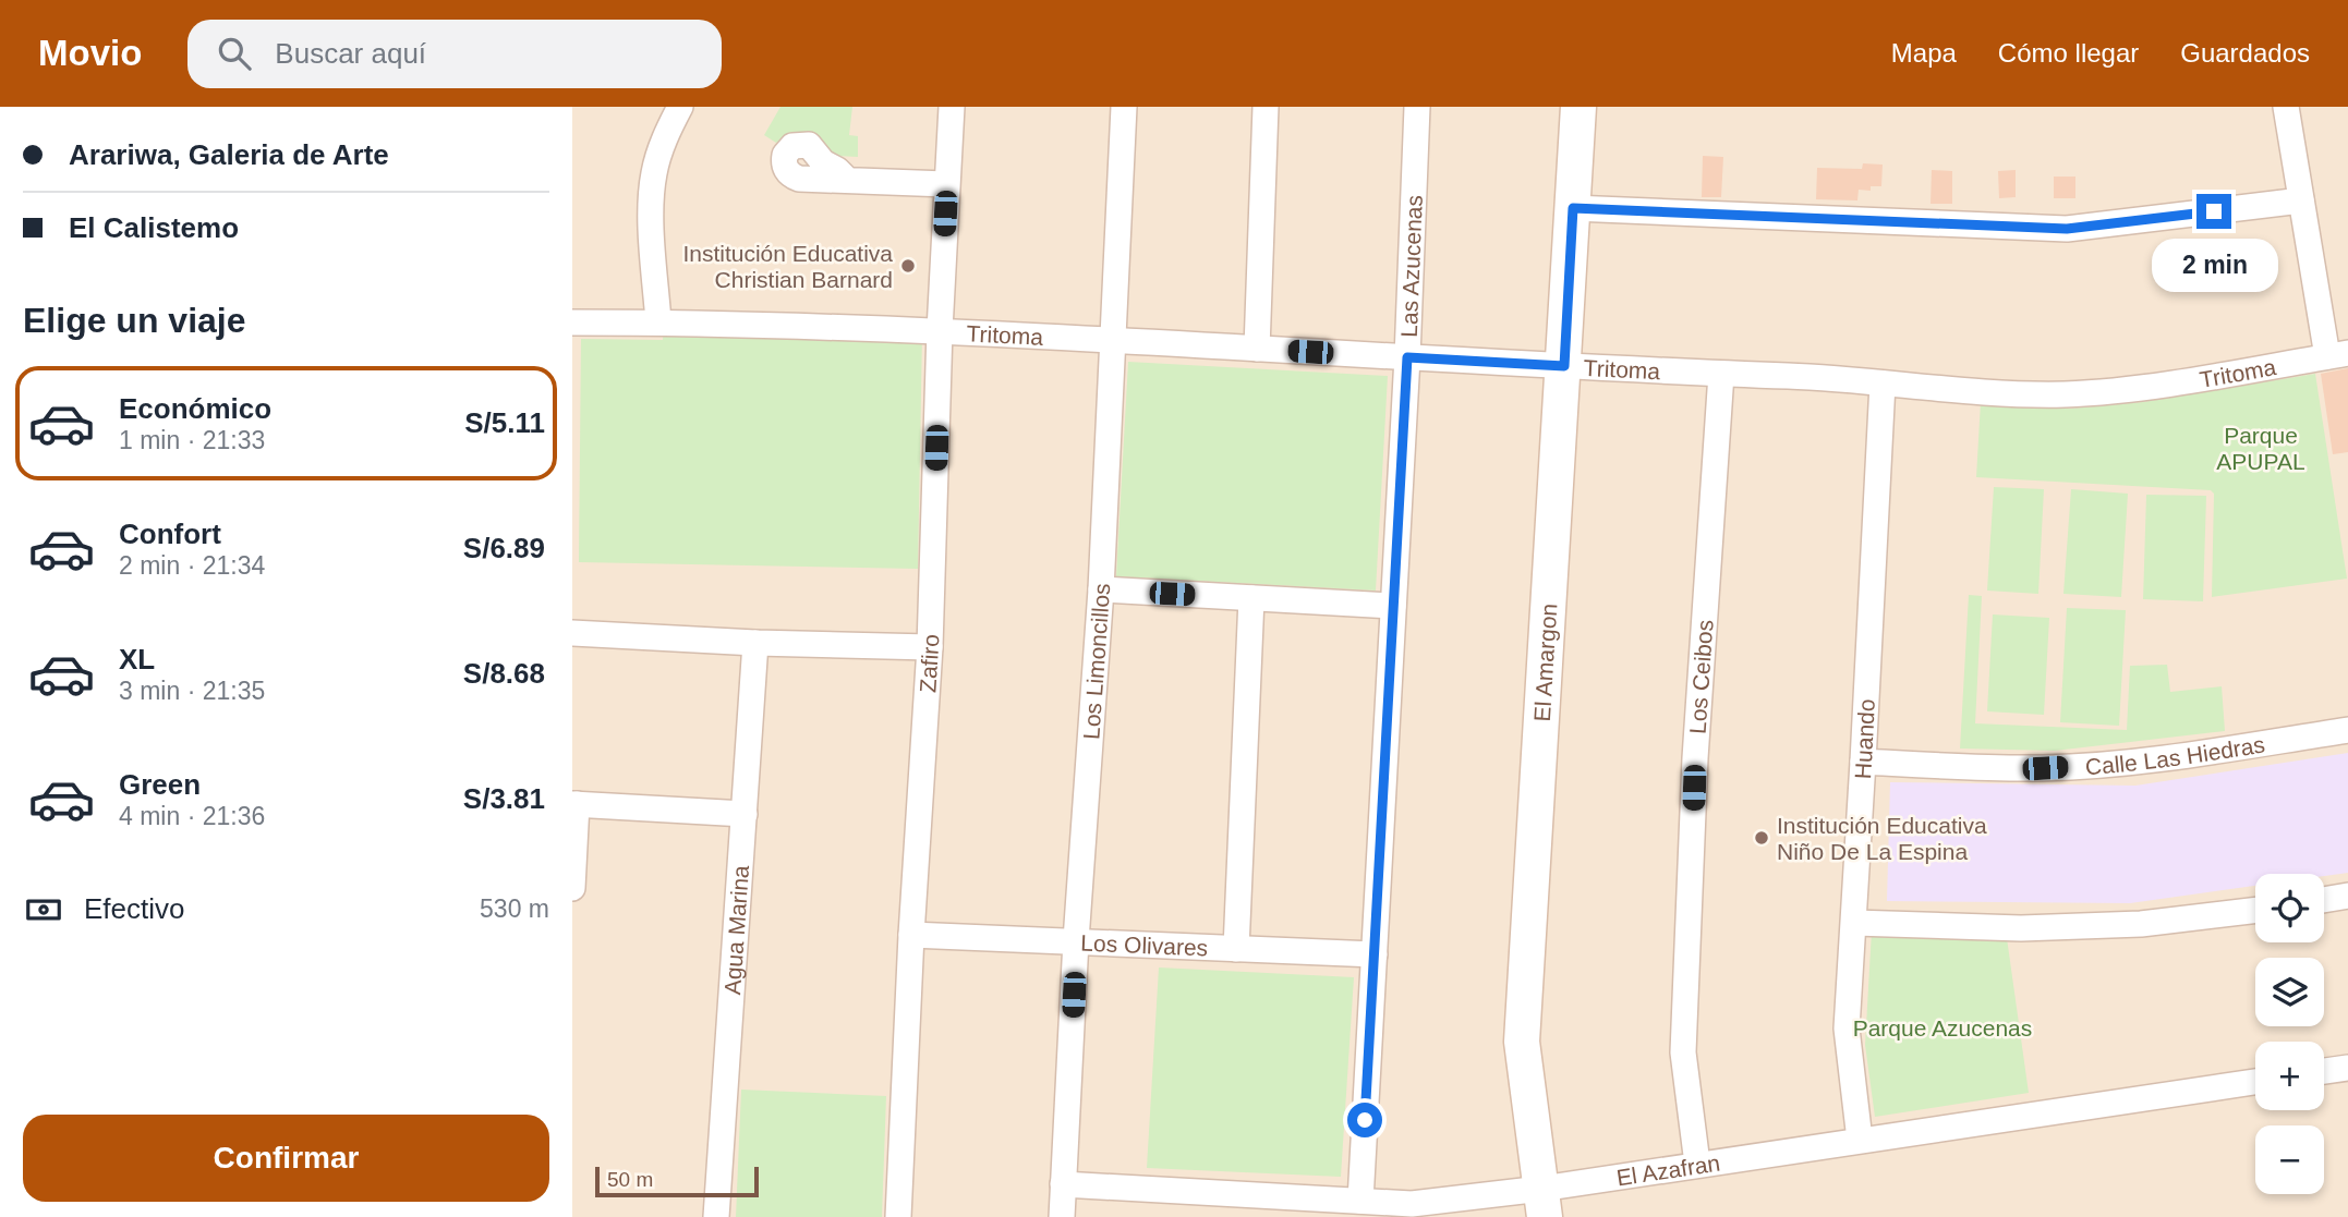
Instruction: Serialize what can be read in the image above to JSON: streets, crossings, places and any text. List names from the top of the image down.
{
  "streets": {
    "street": [
      "Las Azucenas",
      "Tritoma",
      "Zafiro",
      "Los Limoncillos",
      "El Amargon",
      "Los Ceibos",
      "Huando",
      "Calle Las Hiedras",
      "Agua Marina",
      "Los Olivares",
      "El Azafran"
    ]
  },
  "crossings": [
    ["Las Azucenas", "Tritoma"],
    ["Las Azucenas", "Los Olivares"],
    ["Las Azucenas", "El Azafran"],
    ["Tritoma", "Zafiro"],
    ["Tritoma", "Los Limoncillos"],
    ["Tritoma", "El Amargon"],
    ["Tritoma", "Los Ceibos"],
    ["Tritoma", "Huando"],
    ["Zafiro", "Los Olivares"],
    ["Los Limoncillos", "Los Olivares"],
    ["Los Limoncillos", "El Azafran"],
    ["El Amargon", "El Azafran"],
    ["Los Ceibos", "El Azafran"],
    ["Huando", "Calle Las Hiedras"],
    ["Huando", "El Azafran"]
  ],
  "parks": ["Parque APUPAL", "Parque Azucenas"],
  "places": ["Institución Educativa Christian Barnard", "Institución Educativa Niño De La Espina"],
  "scale_bar": "50 m",
  "page": {
    "header": "Movio",
    "search": "Buscar aquí",
    "nav": ["Mapa", "Cómo llegar", "Guardados"],
    "banner": ["Arariwa, Galeria de Arte", "El Calistemo"],
    "bubble": "2 min",
    "heading": "Elige un viaje",
    "list": [
      {
        "name": "Económico",
        "note": "1 min · 21:33",
        "value": "S/5.11"
      },
      {
        "name": "Confort",
        "note": "2 min · 21:34",
        "value": "S/6.89"
      },
      {
        "name": "XL",
        "note": "3 min · 21:35",
        "value": "S/8.68"
      },
      {
        "name": "Green",
        "note": "4 min · 21:36",
        "value": "S/3.81"
      }
    ],
    "pay": ["Efectivo", "530 m"],
    "map_buttons": ["+", "−"],
    "buttons": "Confirmar",
    "scale": "50 m"
  }
}
